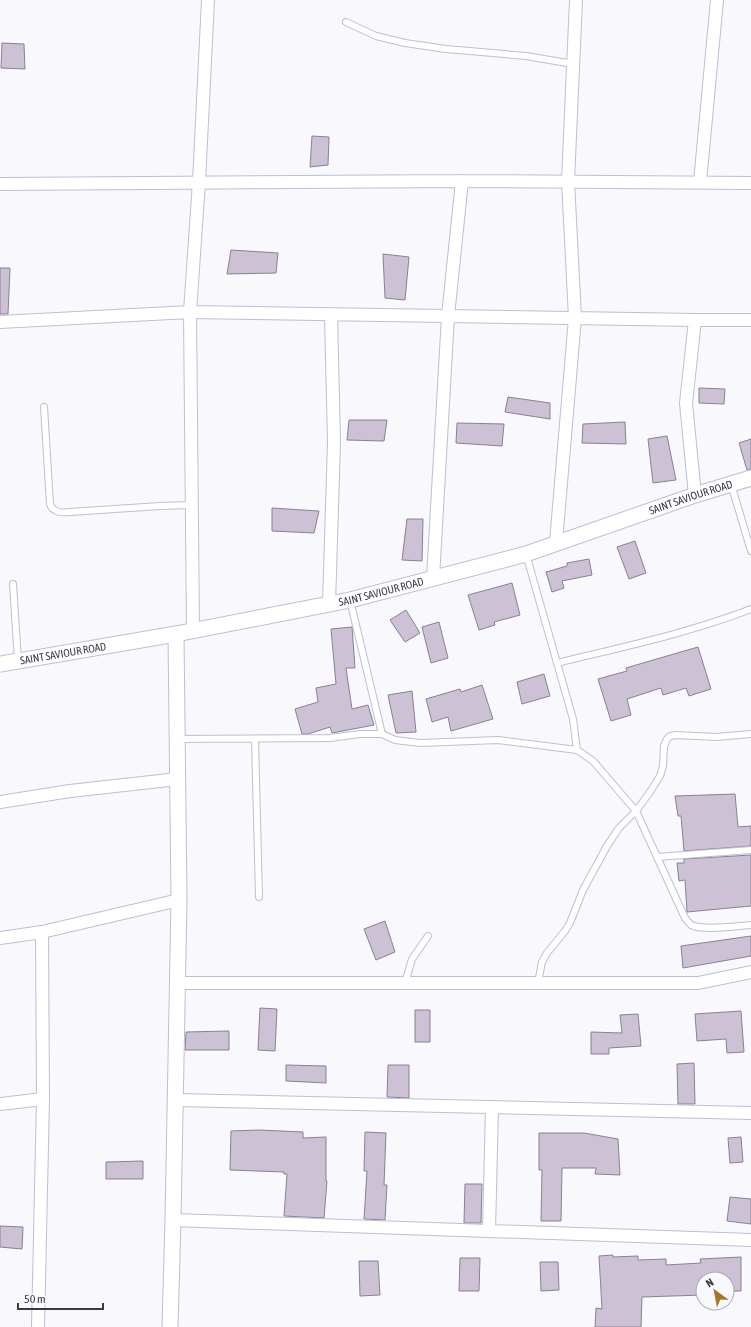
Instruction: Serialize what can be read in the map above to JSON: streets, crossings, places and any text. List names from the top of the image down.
{
  "streets": {
    "street": ["SAINT SAVIOUR ROAD"]
  },
  "scale_bar": "50 m",
  "north": "top left"
}
